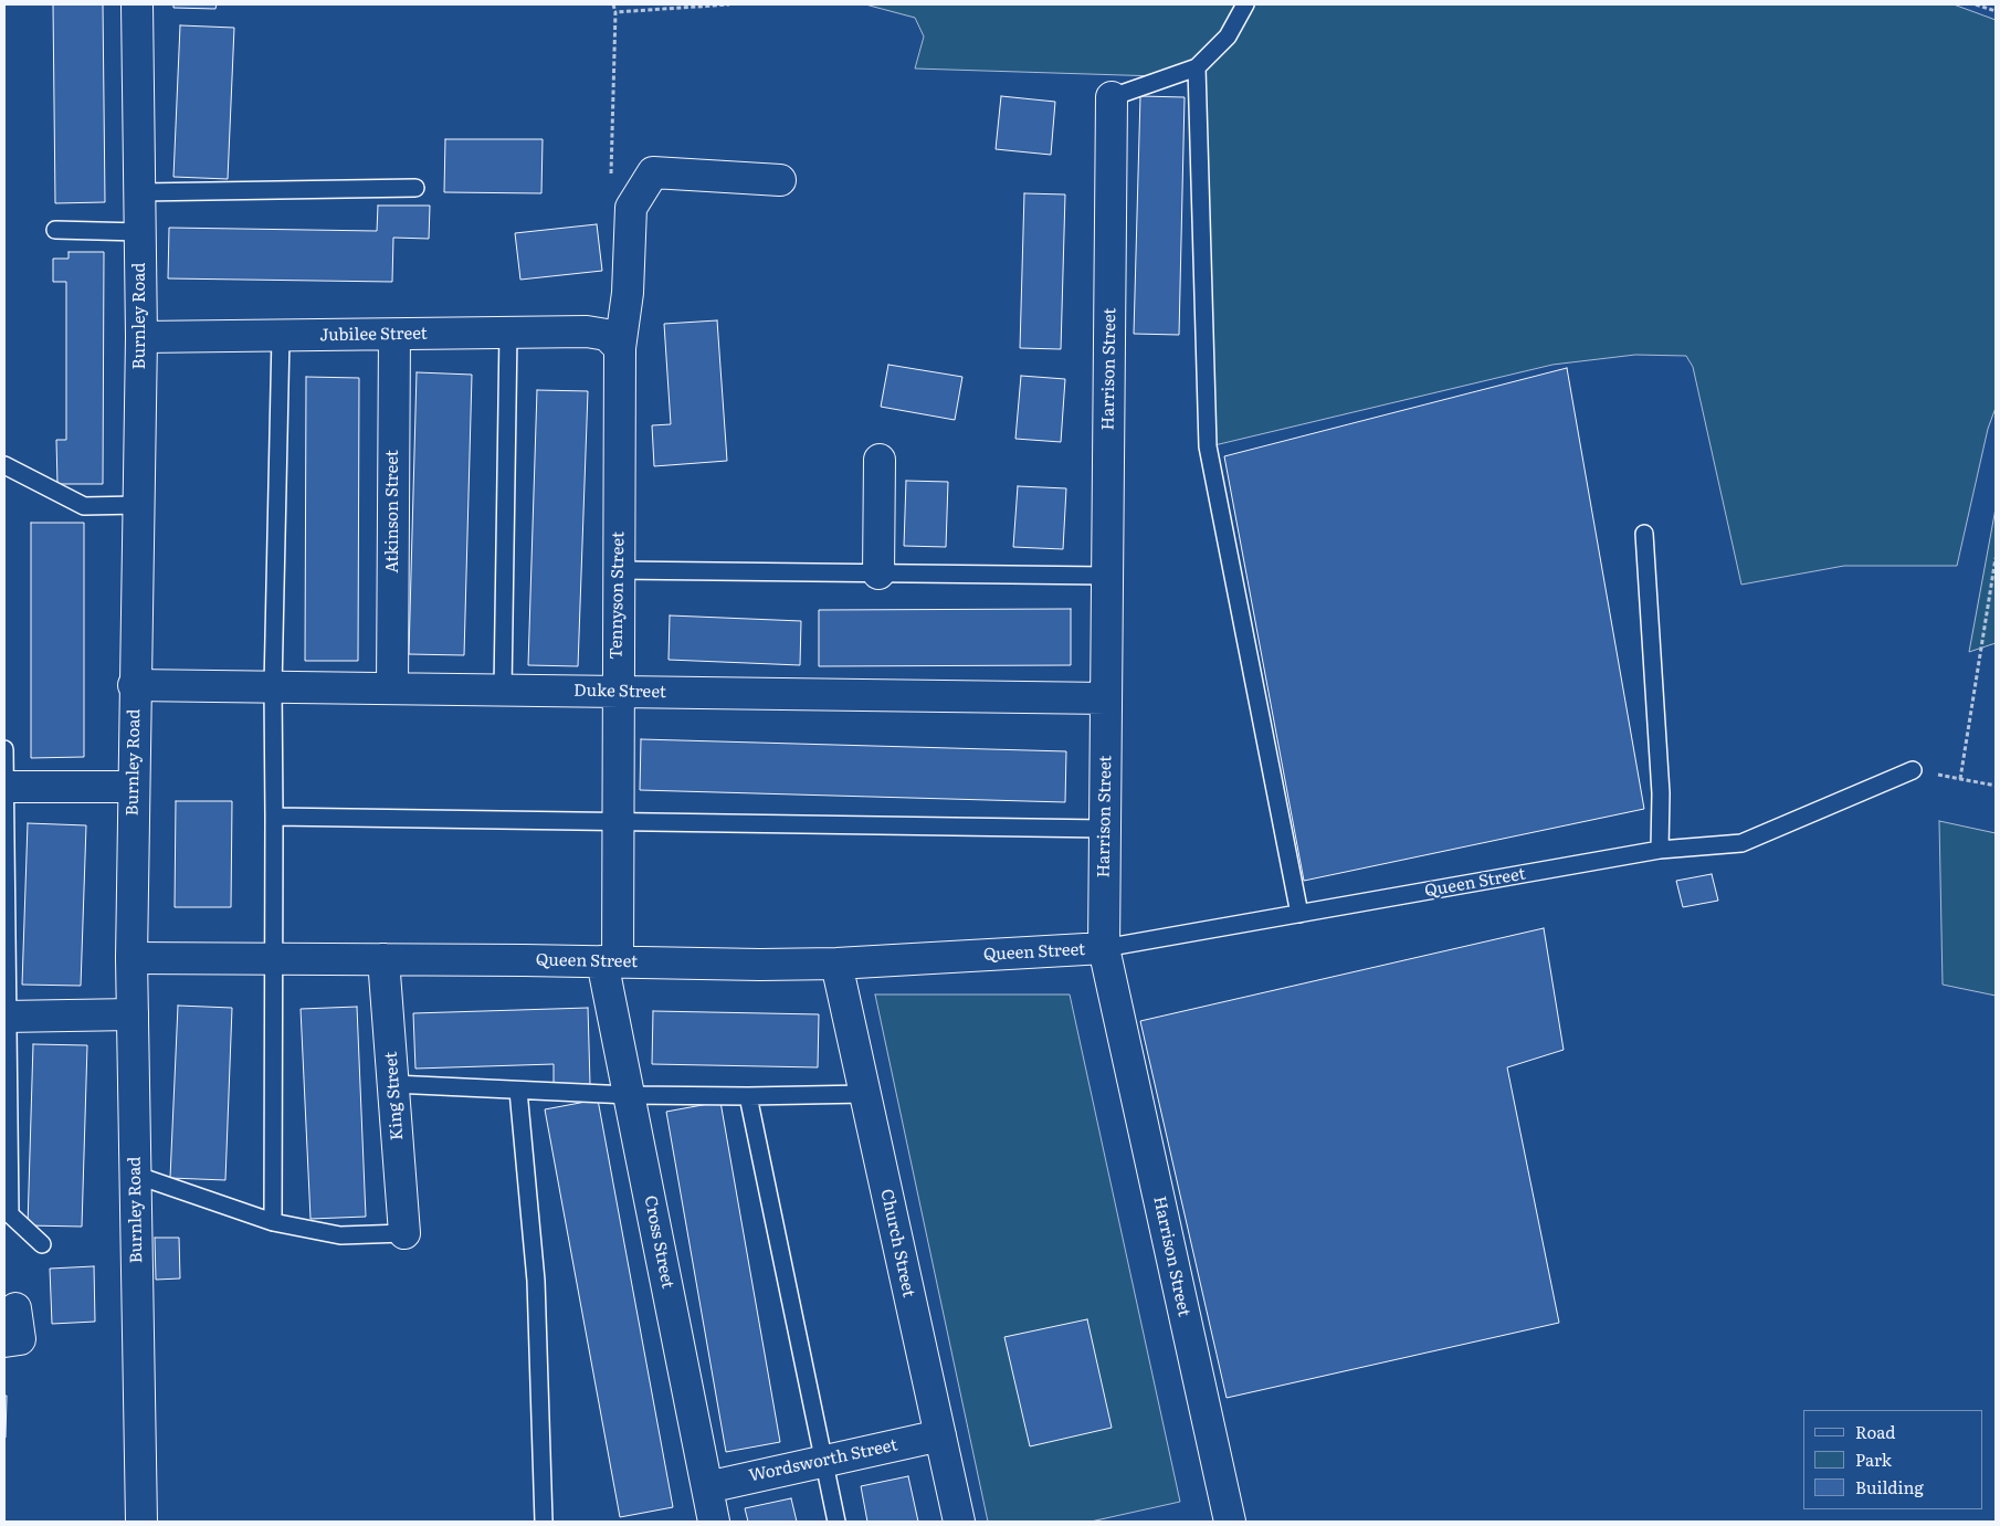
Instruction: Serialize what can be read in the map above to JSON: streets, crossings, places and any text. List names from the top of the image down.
{
  "streets": {
    "street": [
      "Burnley Road",
      "Jubilee Street",
      "Harrison Street",
      "Atkinson Street",
      "Tennyson Street",
      "Duke Street",
      "Queen Street",
      "King Street",
      "Cross Street",
      "Church Street",
      "Wordsworth Street"
    ]
  },
  "crossings": [
    ["Burnley Road", "Jubilee Street"],
    ["Burnley Road", "Duke Street"],
    ["Burnley Road", "Queen Street"],
    ["Jubilee Street", "Atkinson Street"],
    ["Jubilee Street", "Tennyson Street"],
    ["Harrison Street", "Duke Street"],
    ["Harrison Street", "Queen Street"],
    ["Atkinson Street", "Duke Street"],
    ["Tennyson Street", "Duke Street"],
    ["Tennyson Street", "Queen Street"],
    ["Tennyson Street", "Cross Street"],
    ["Queen Street", "King Street"],
    ["Queen Street", "Cross Street"],
    ["Queen Street", "Church Street"],
    ["Cross Street", "Wordsworth Street"],
    ["Church Street", "Wordsworth Street"]
  ],
  "legend": ["Road", "Park", "Building"]
}
